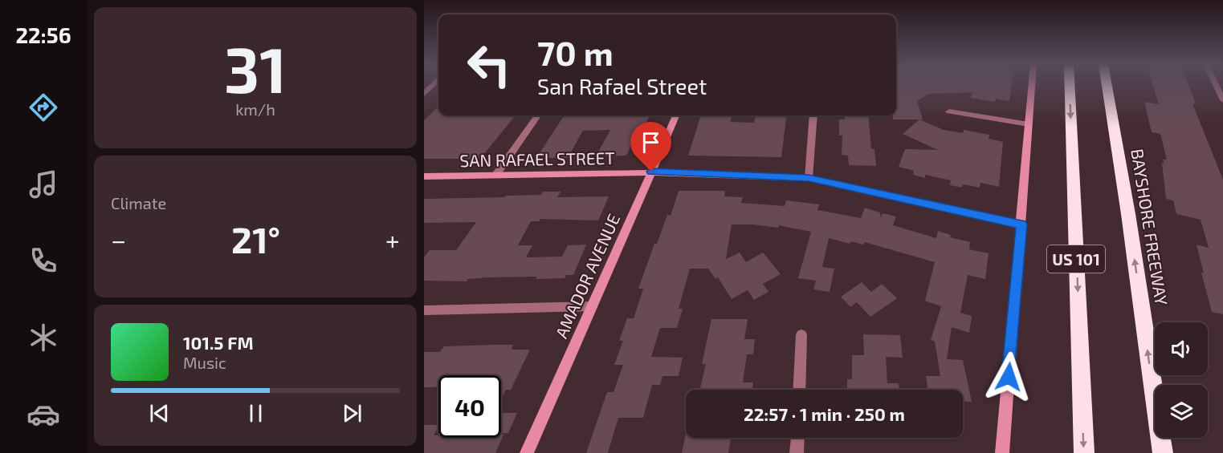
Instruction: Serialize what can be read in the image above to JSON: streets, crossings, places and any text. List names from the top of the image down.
{
  "streets": {
    "highway": ["BAYSHORE FREEWAY", "US 101"],
    "street": ["SAN RAFAEL STREET", "AMADOR AVENUE"]
  },
  "crossings": [
    ["SAN RAFAEL STREET", "AMADOR AVENUE"]
  ],
  "page": {
    "tabs": "22:56",
    "tile": [
      ["31", "km/h"],
      "Climate"
    ],
    "turn": ["70 m", "San Rafael Street"],
    "heat": ["−", "21°", "+"],
    "song": ["101.5 FM", "Music"],
    "limit": "40",
    "trip": "22:57 · 1 min · 250 m"
  }
}
